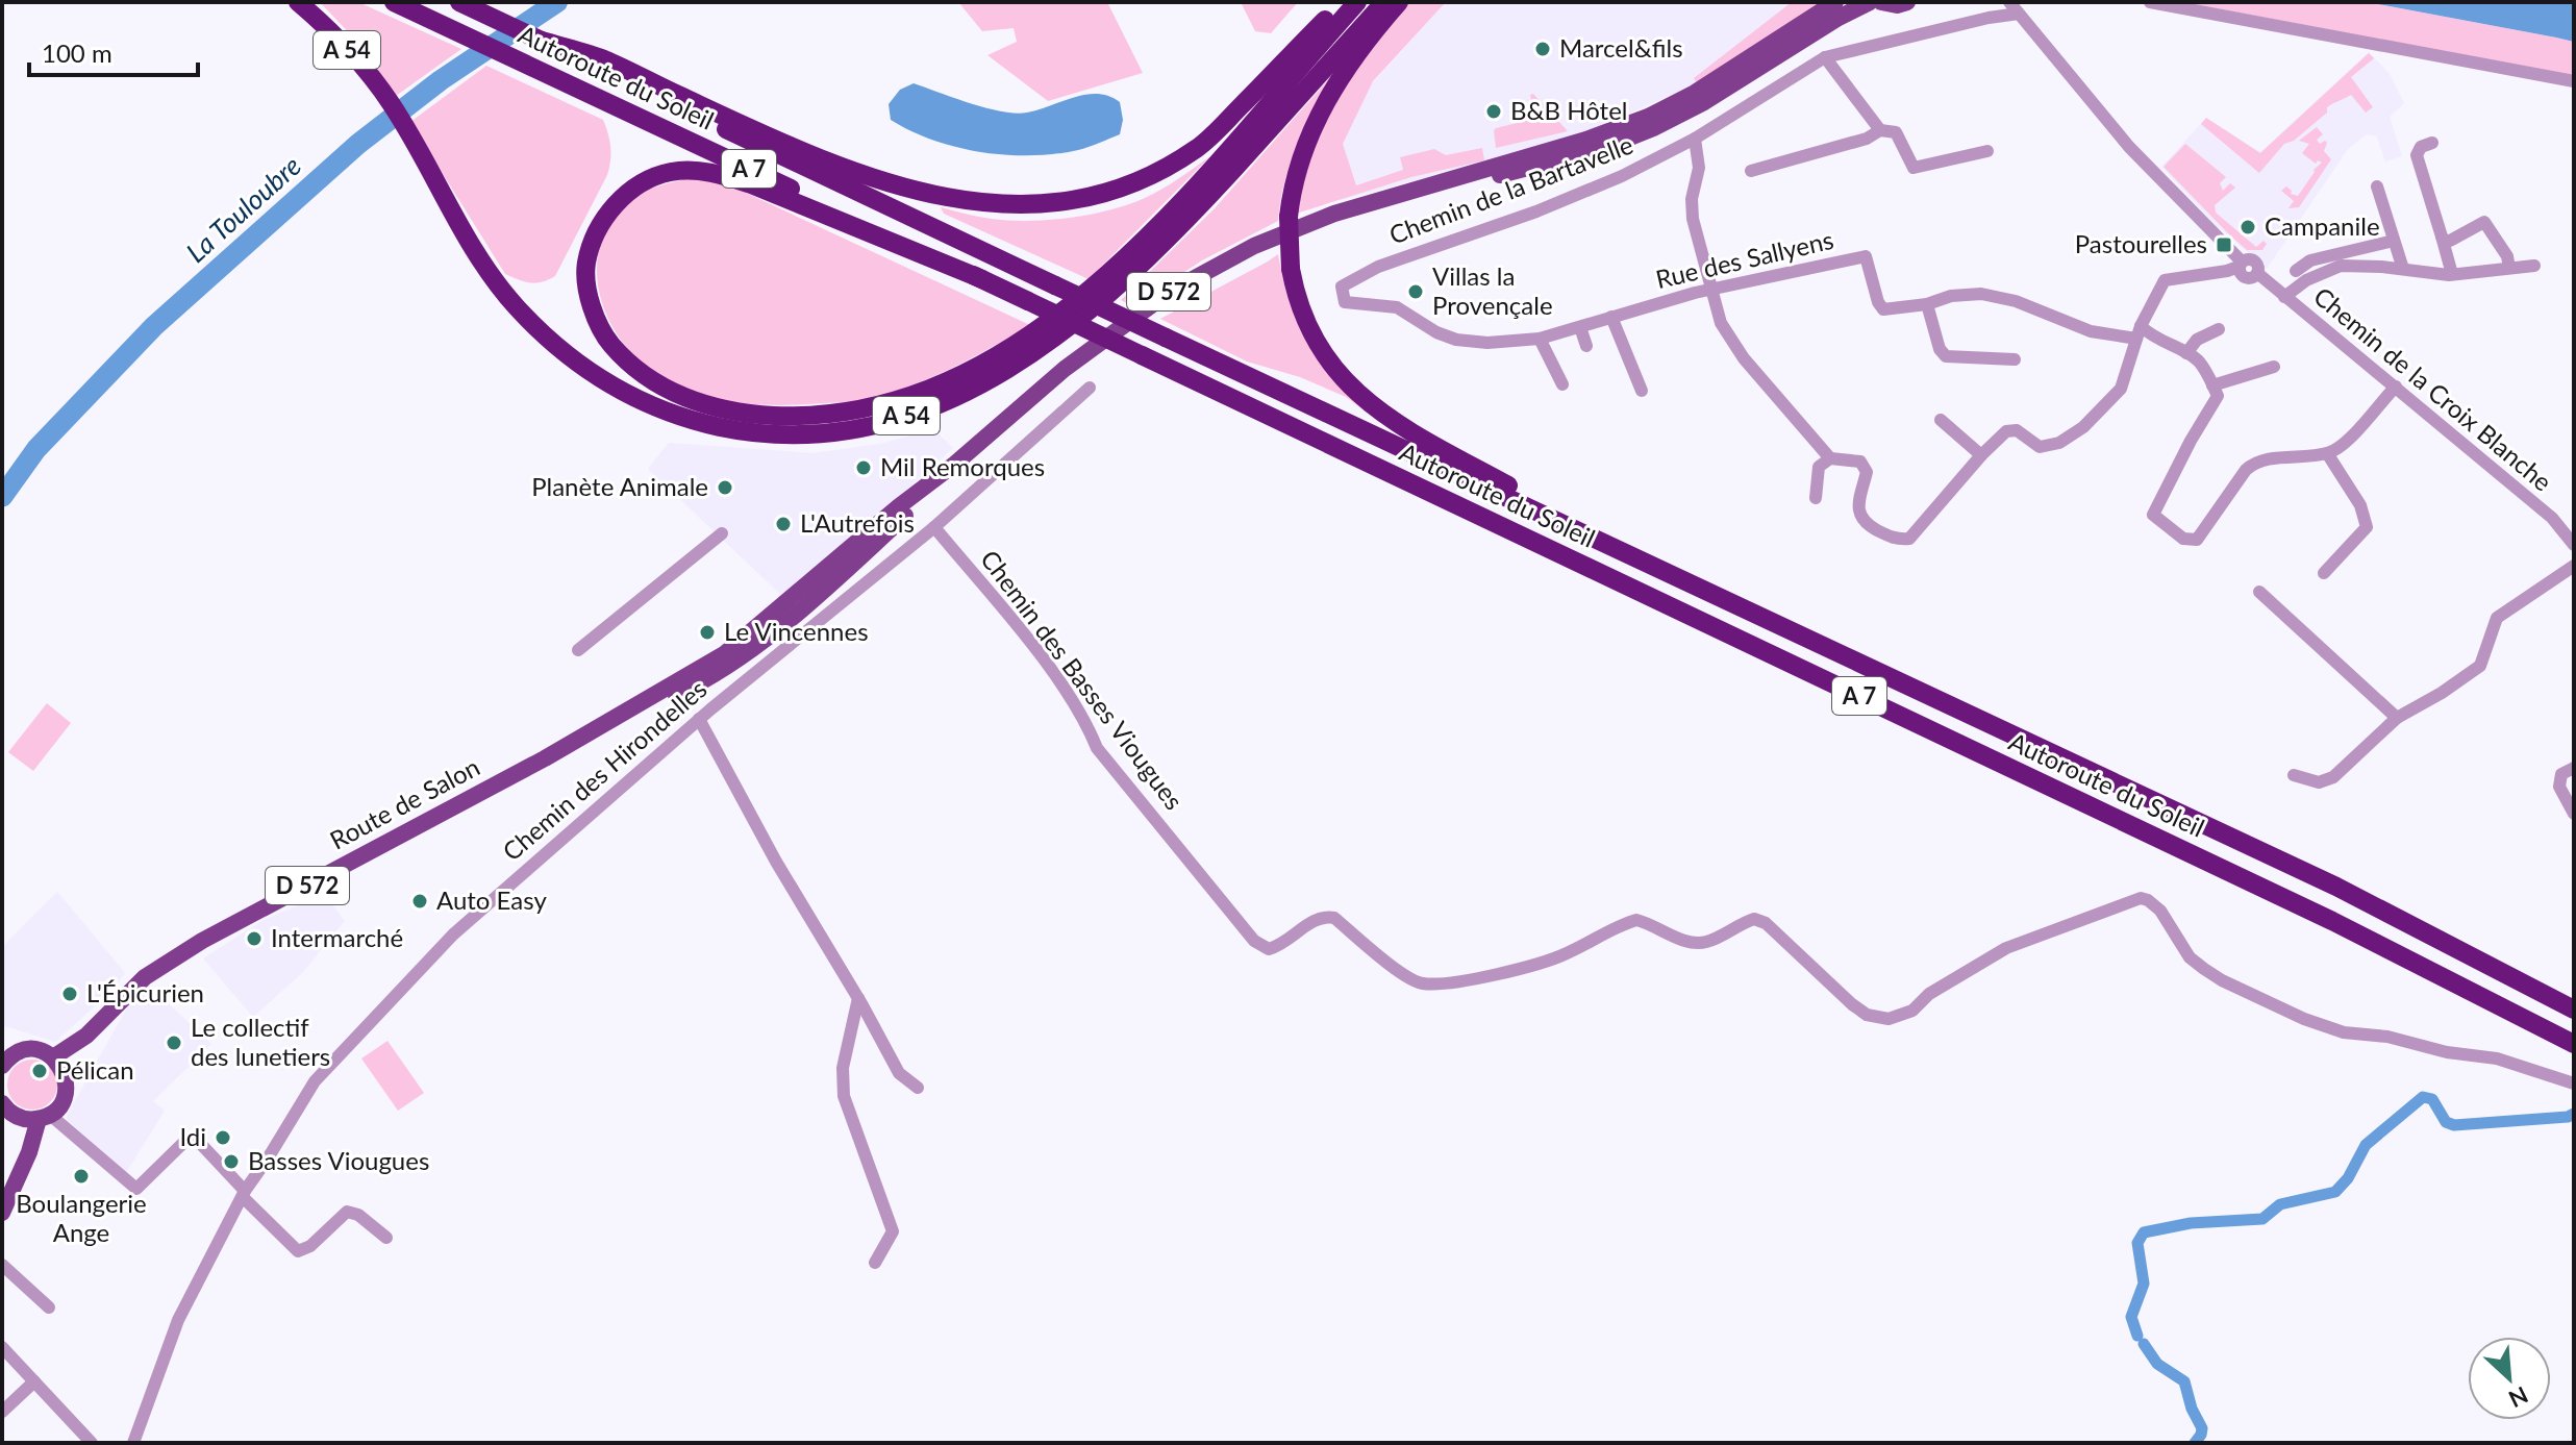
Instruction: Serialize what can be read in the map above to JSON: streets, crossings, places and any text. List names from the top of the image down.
{
  "streets": {
    "highway": ["A 54", "Autoroute du Soleil", "A 7"],
    "main road": ["D 572", "Route de Salon"],
    "street": [
      "Chemin de la Bartavelle",
      "Rue des Sallyens",
      "Chemin de la Croix Blanche",
      "Chemin des Basses Viougues",
      "Chemin des Hirondelles"
    ]
  },
  "crossings": [
    ["A 54", "Autoroute du Soleil"],
    ["Chemin de la Bartavelle", "Rue des Sallyens"],
    ["D 572", "Route de Salon"],
    ["Chemin des Basses Viougues", "Chemin des Hirondelles"]
  ],
  "water": ["La Touloubre"],
  "places": {
    "other": [
      "Marcel&fils",
      "B&B Hôtel",
      "Campanile",
      "Villas la Provençale",
      "Mil Remorques",
      "Planète Animale",
      "L'Autrefois",
      "Le Vincennes",
      "Auto Easy",
      "Intermarché",
      "L'Épicurien",
      "Le collectif des lunetiers",
      "Pélican",
      "Idi",
      "Basses Viougues",
      "Boulangerie Ange"
    ],
    "transit": ["Pastourelles"]
  },
  "scale_bar": "100 m",
  "north": "bottom right"
}
